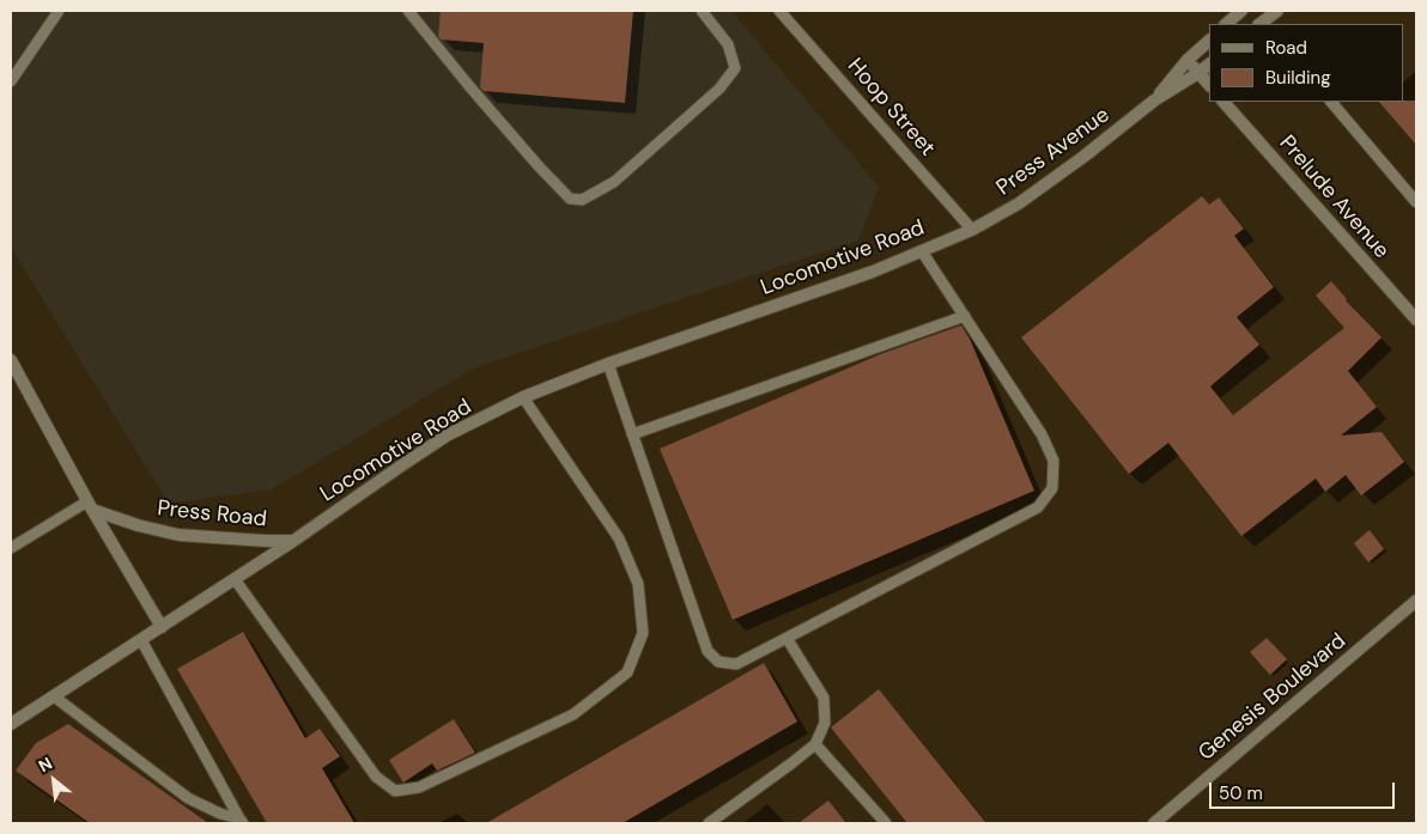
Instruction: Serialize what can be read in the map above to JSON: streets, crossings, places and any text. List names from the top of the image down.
{
  "streets": {
    "street": [
      "Press Avenue",
      "Prelude Avenue",
      "Locomotive Road",
      "Press Road",
      "Genesis Boulevard"
    ],
    "lane": ["Hoop Street"]
  },
  "crossings": [
    ["Hoop Street", "Press Avenue"],
    ["Hoop Street", "Locomotive Road"],
    ["Press Avenue", "Locomotive Road"],
    ["Locomotive Road", "Press Road"]
  ],
  "legend": ["Road", "Building"],
  "scale_bar": "50 m",
  "north": "top left"
}
